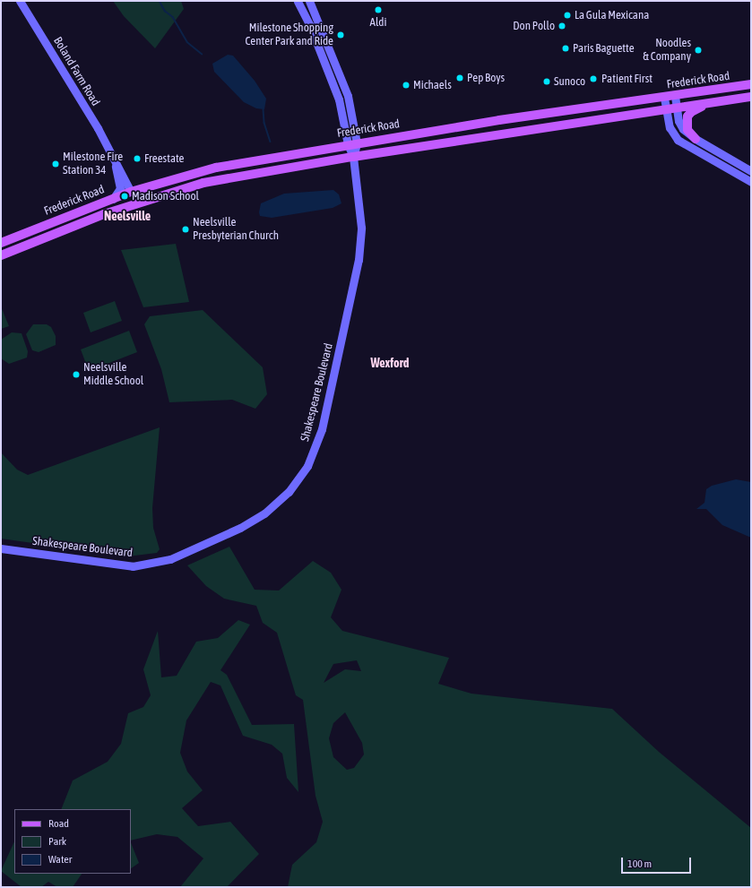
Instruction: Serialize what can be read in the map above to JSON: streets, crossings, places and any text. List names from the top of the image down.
{
  "streets": {
    "main road": ["Frederick Road"],
    "street": ["Boland Farm Road", "Shakespeare Boulevard"]
  },
  "crossings": [
    ["Boland Farm Road", "Frederick Road"],
    ["Frederick Road", "Shakespeare Boulevard"]
  ],
  "districts": ["Neelsville", "Wexford"],
  "places": [
    "Aldi",
    "La Gula Mexicana",
    "Don Pollo",
    "Milestone Shopping Center Park and Ride",
    "Paris Baguette",
    "Noodles & Company",
    "Pep Boys",
    "Patient First",
    "Sunoco",
    "Michaels",
    "Freestate",
    "Milestone Fire Station 34",
    "Madison School",
    "Neelsville Presbyterian Church",
    "Neelsville Middle School"
  ],
  "legend": ["Road", "Park", "Water"],
  "scale_bar": "100 m"
}
